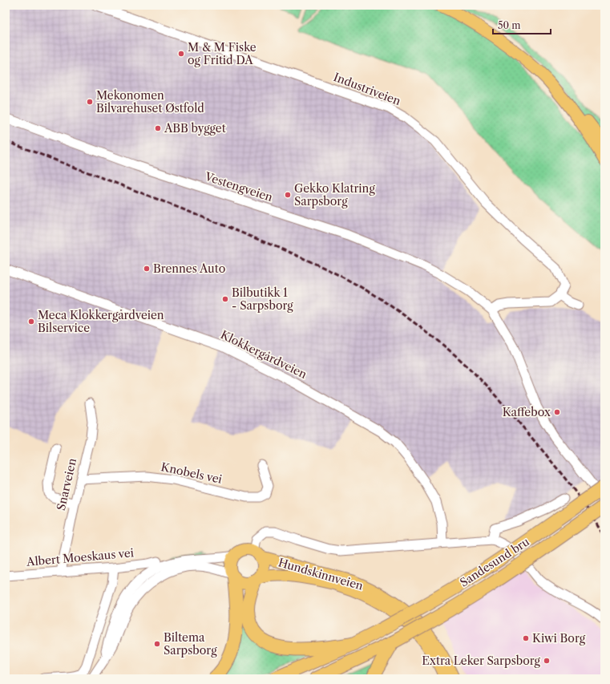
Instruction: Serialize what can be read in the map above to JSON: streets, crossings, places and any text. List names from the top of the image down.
{
  "streets": {
    "highway": ["Sandesund bru"],
    "main road": ["Hundskinnveien"],
    "street": [
      "Industriveien",
      "Vestengveien",
      "Klokkergårdveien",
      "Knobels vei",
      "Snarveien",
      "Albert Moeskaus vei"
    ]
  },
  "crossings": [
    ["Knobels vei", "Snarveien"],
    ["Snarveien", "Albert Moeskaus vei"]
  ],
  "places": [
    "M & M Fiske og Fritid DA",
    "Mekonomen Bilvarehuset Østfold",
    "ABB bygget",
    "Gekko Klatring Sarpsborg",
    "Brennes Auto",
    "Bilbutikk 1 - Sarpsborg",
    "Meca Klokkergårdveien Bilservice",
    "Kaffebox",
    "Kiwi Borg",
    "Biltema Sarpsborg",
    "Extra Leker Sarpsborg"
  ],
  "scale_bar": "50 m"
}
